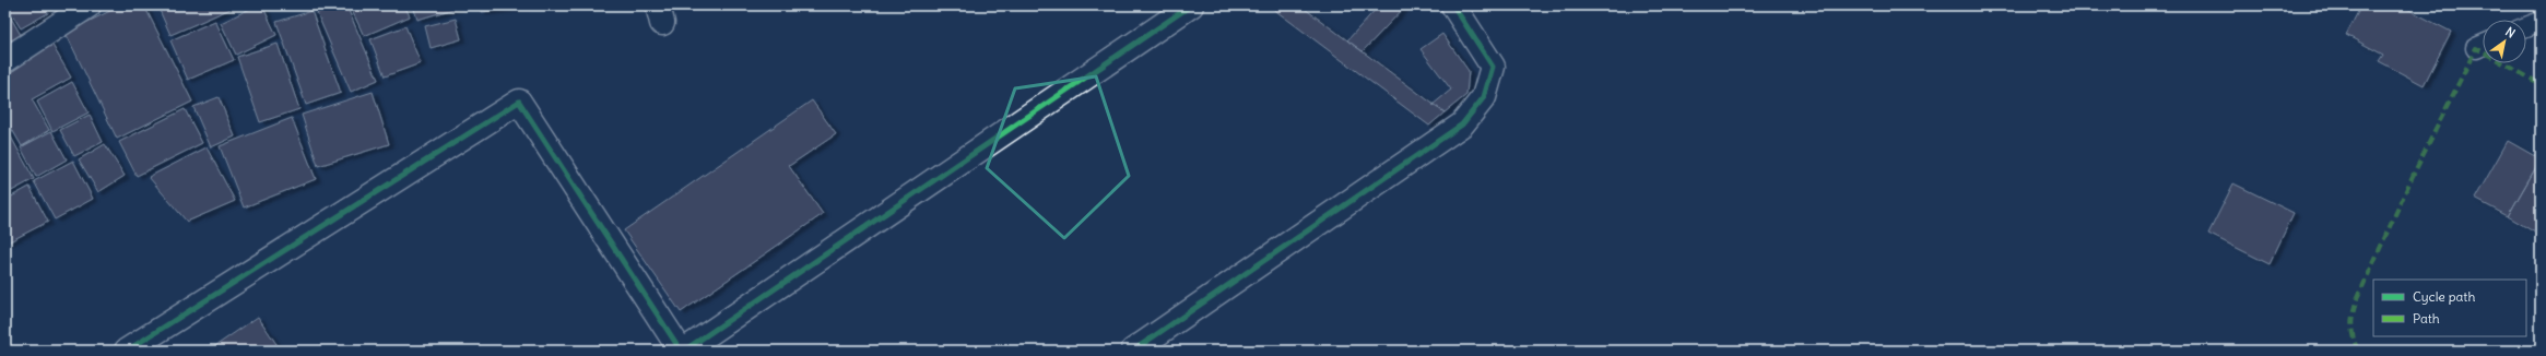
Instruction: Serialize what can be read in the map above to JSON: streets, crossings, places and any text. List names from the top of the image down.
{
  "legend": ["Cycle path", "Path"],
  "north": "top right"
}
